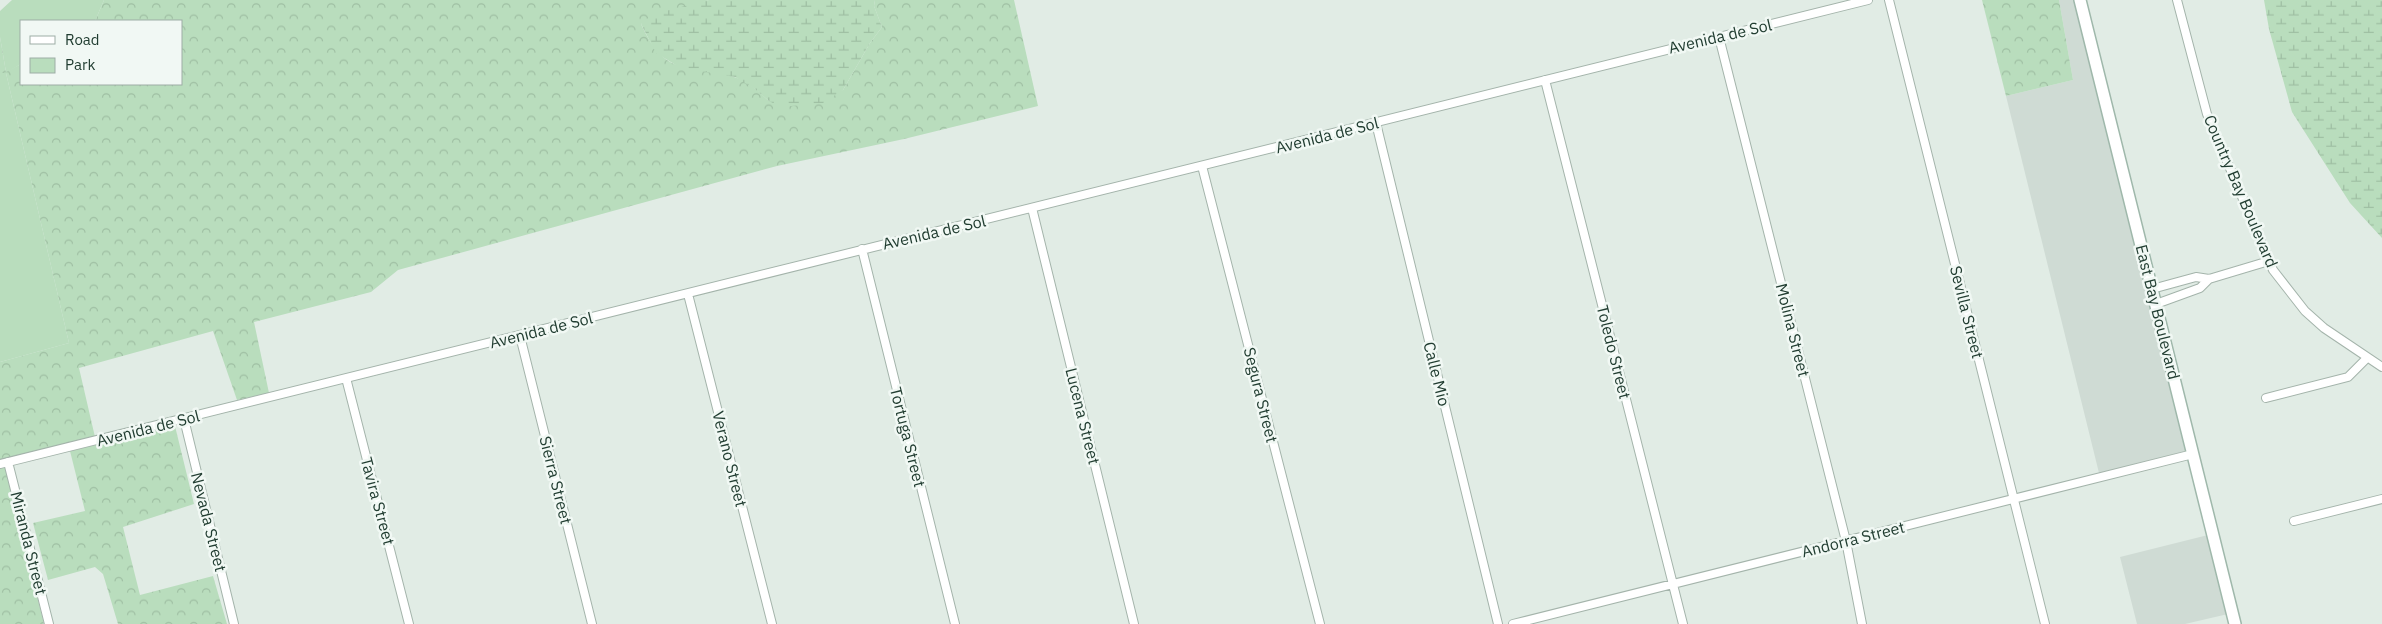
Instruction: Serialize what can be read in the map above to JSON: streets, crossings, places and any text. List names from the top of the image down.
{
  "streets": {
    "main road": ["East Bay Boulevard"],
    "street": [
      "Avenida de Sol",
      "Country Bay Boulevard",
      "Sevilla Street",
      "Molina Street",
      "Toledo Street",
      "Calle Mio",
      "Segura Street",
      "Lucena Street",
      "Tortuga Street",
      "Verano Street",
      "Sierra Street",
      "Tavira Street",
      "Nevada Street",
      "Andorra Street",
      "Miranda Street"
    ]
  },
  "crossings": [
    ["Avenida de Sol", "Molina Street"],
    ["Avenida de Sol", "Toledo Street"],
    ["Avenida de Sol", "Calle Mio"],
    ["Avenida de Sol", "Segura Street"],
    ["Avenida de Sol", "Lucena Street"],
    ["Avenida de Sol", "Tortuga Street"],
    ["Avenida de Sol", "Verano Street"],
    ["Avenida de Sol", "Sierra Street"],
    ["Avenida de Sol", "Tavira Street"],
    ["Avenida de Sol", "Nevada Street"],
    ["Avenida de Sol", "Miranda Street"],
    ["Sevilla Street", "Andorra Street"],
    ["East Bay Boulevard", "Andorra Street"],
    ["Molina Street", "Andorra Street"],
    ["Toledo Street", "Andorra Street"]
  ],
  "legend": ["Road", "Park"]
}
